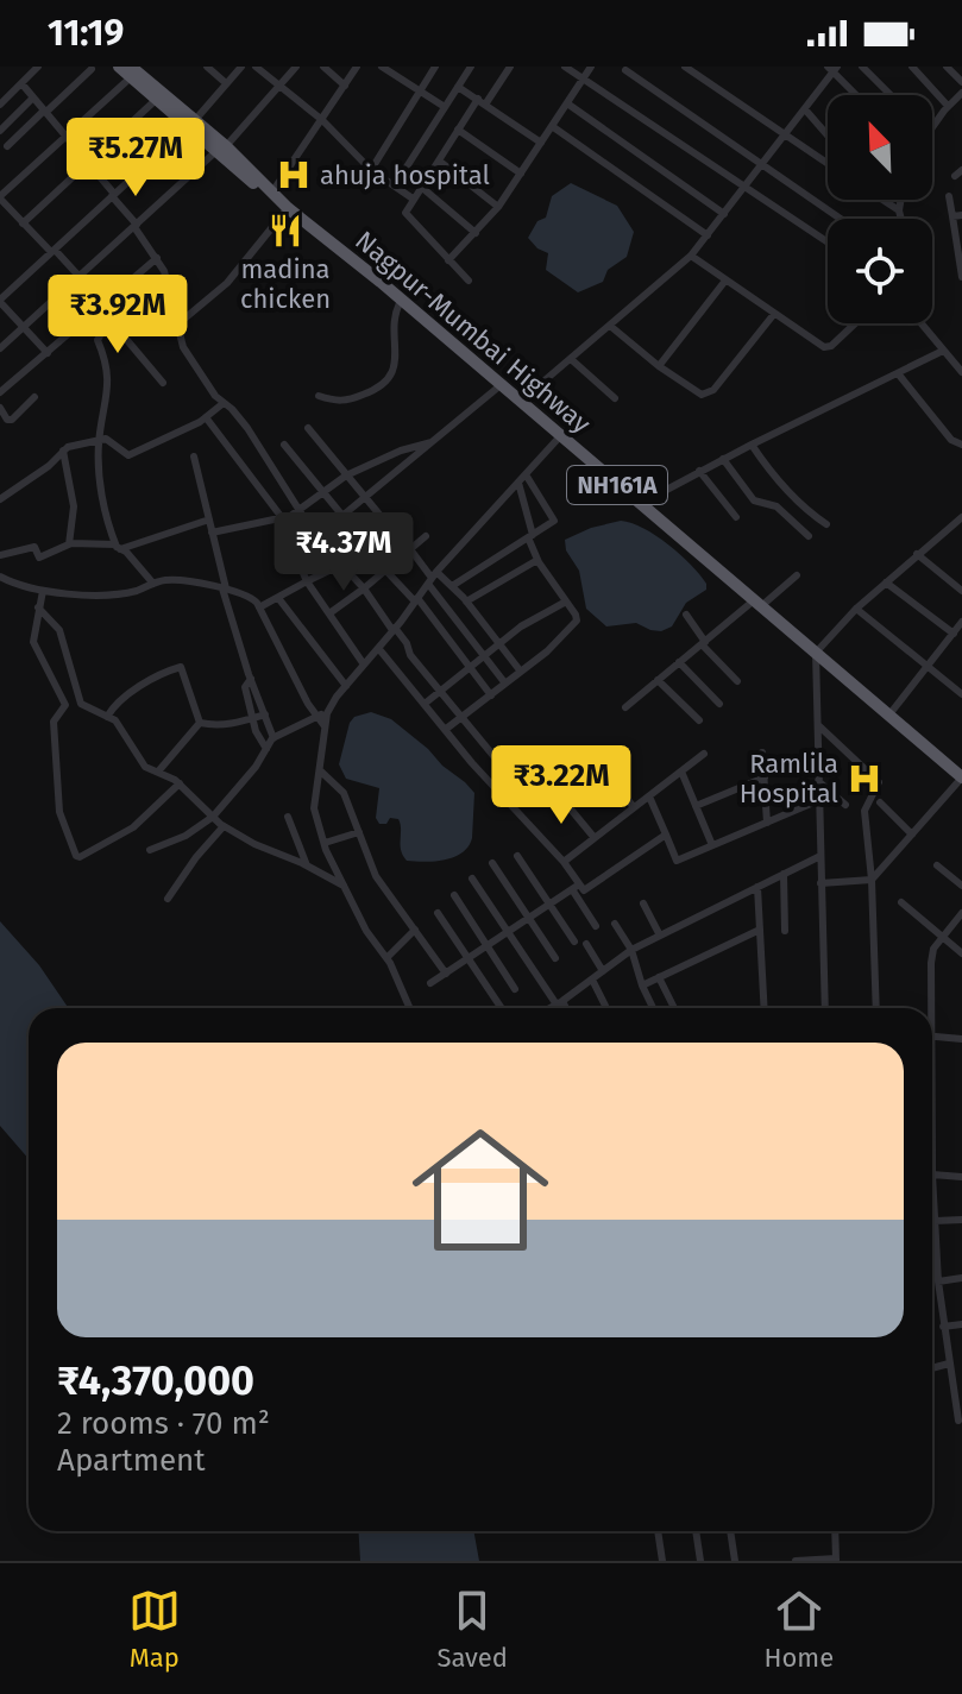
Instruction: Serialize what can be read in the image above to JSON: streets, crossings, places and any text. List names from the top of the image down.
{
  "streets": {
    "highway": ["Nagpur-Mumbai Highway", "NH161A"]
  },
  "crossings": [
    ["Nagpur-Mumbai Highway", "NH161A"]
  ],
  "places": {
    "hospital": ["ahuja hospital", "Ramlila Hospital"],
    "restaurant": ["madina chicken"]
  },
  "north": "top left",
  "page": {
    "status": "11:19",
    "price": [
      "₹5.27M",
      "₹3.92M",
      "₹4.37M",
      "₹3.22M"
    ],
    "list": [
      {
        "name": "₹4,370,000",
        "note": "2 rooms · 70 m² · Apartment"
      }
    ],
    "tabs": ["Map", "Saved", "Home"]
  }
}
